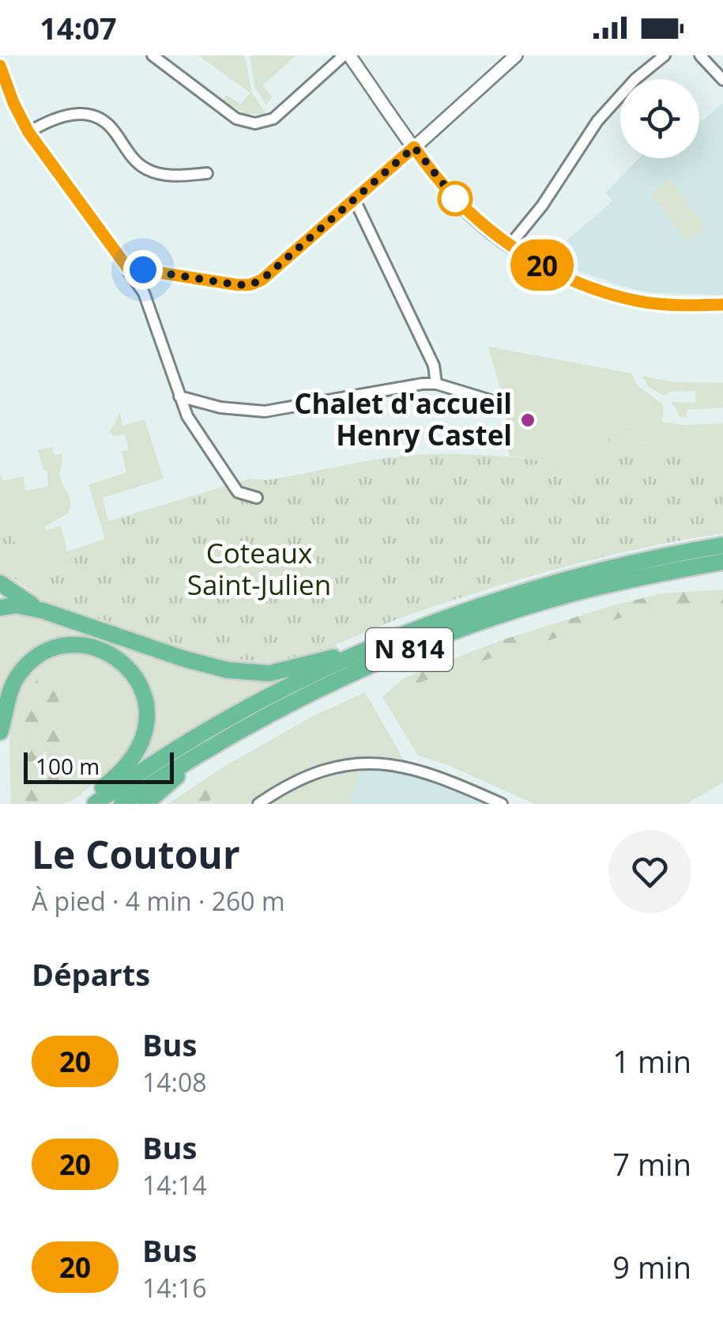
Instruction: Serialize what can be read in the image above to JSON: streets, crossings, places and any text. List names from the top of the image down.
{
  "streets": {
    "highway": ["N 814"]
  },
  "parks": ["Coteaux Saint-Julien"],
  "places": ["Chalet d'accueil Henry Castel"],
  "lines": ["bus line 20"],
  "scale_bar": "100 m",
  "page": {
    "status": "14:07",
    "on_map": "20",
    "scale": "100 m",
    "heading": [
      ["Le Coutour", "À pied · 4 min · 260 m"],
      "Départs"
    ],
    "list": [
      {
        "mark": "20",
        "name": "Bus",
        "note": "14:08",
        "value": "1 min"
      },
      {
        "mark": "20",
        "name": "Bus",
        "note": "14:14",
        "value": "7 min"
      },
      {
        "mark": "20",
        "name": "Bus",
        "note": "14:16",
        "value": "9 min"
      }
    ]
  }
}
